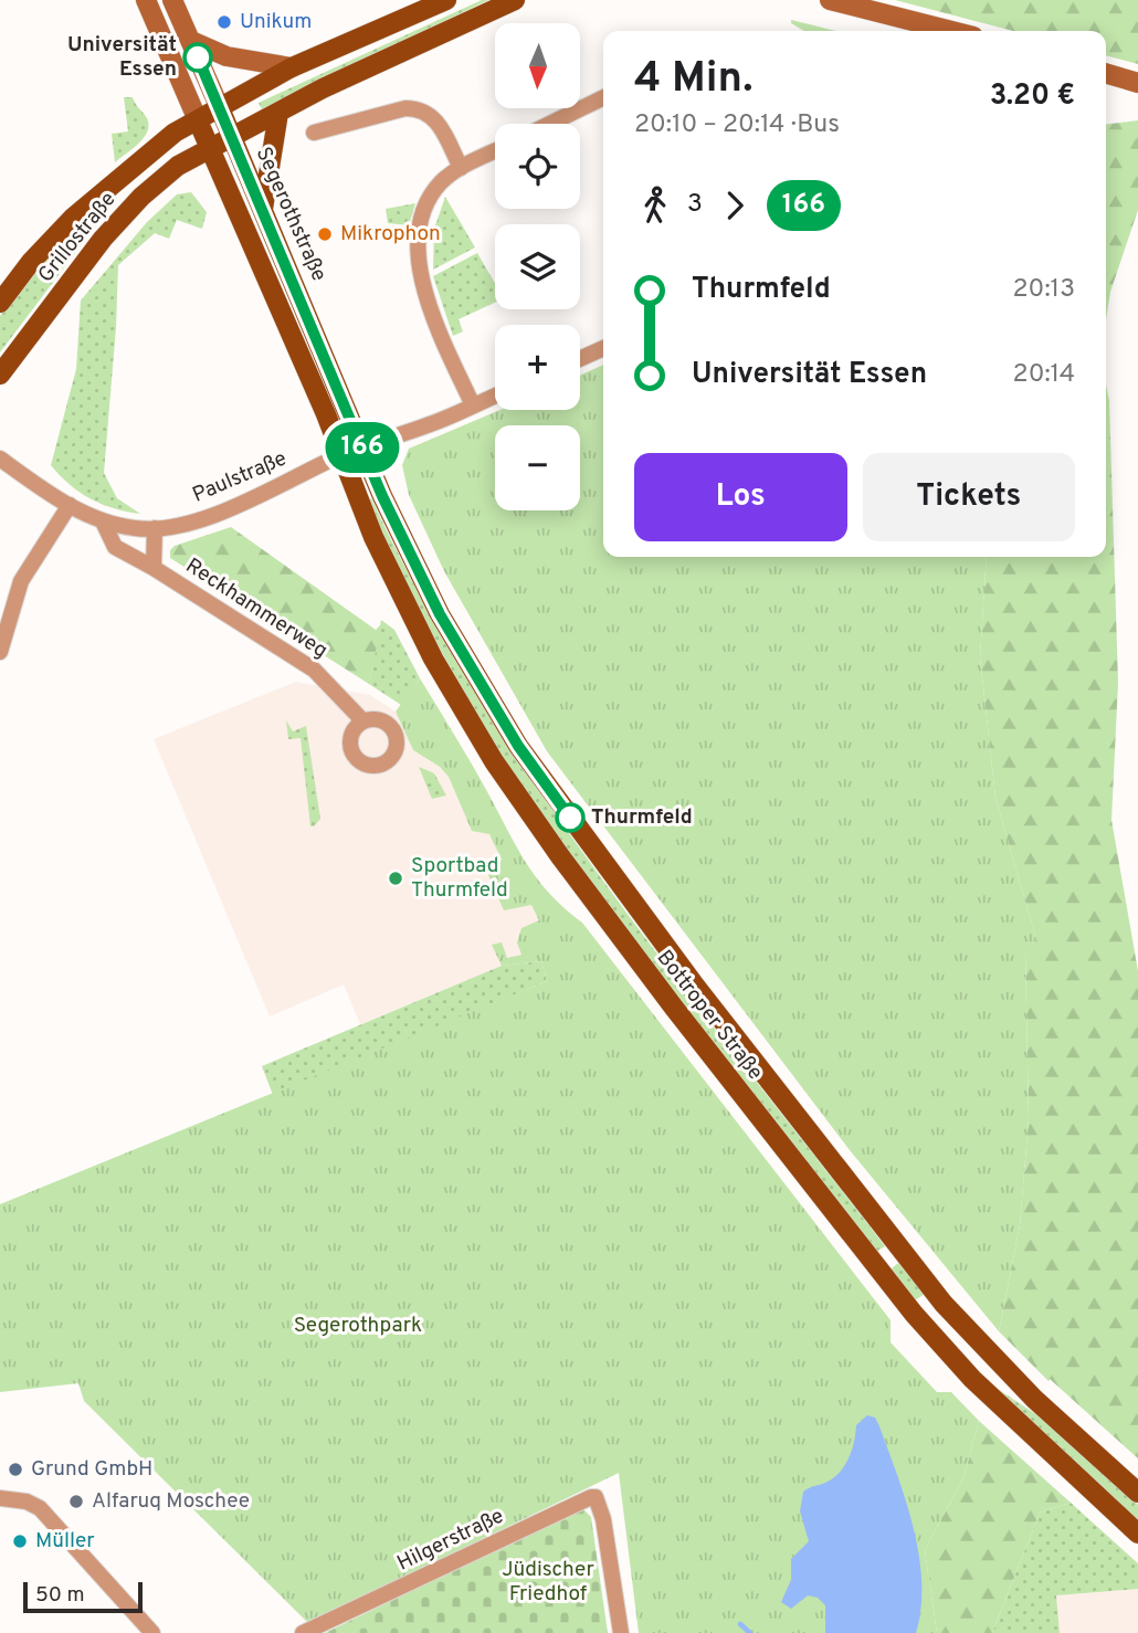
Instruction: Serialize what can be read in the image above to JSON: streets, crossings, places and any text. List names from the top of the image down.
{
  "streets": {
    "main road": ["Segerothstraße", "Grillostraße", "Bottroper Straße"],
    "street": ["Paulstraße", "Reckhammerweg", "Hilgerstraße"]
  },
  "crossings": [
    ["Segerothstraße", "Grillostraße"],
    ["Segerothstraße", "Paulstraße"],
    ["Segerothstraße", "Bottroper Straße"],
    ["Paulstraße", "Reckhammerweg"],
    ["Paulstraße", "Bottroper Straße"]
  ],
  "parks": ["Segerothpark", "Jüdischer Friedhof"],
  "places": [
    "Unikum",
    "Universität Essen",
    "Mikrophon",
    "Thurmfeld",
    "Sportbad Thurmfeld",
    "Grund GmbH",
    "Alfaruq Moschee",
    "Müller"
  ],
  "lines": ["bus line 166"],
  "scale_bar": "50 m",
  "north": "bottom",
  "page": {
    "on_map": "166",
    "map_buttons": ["+", "−"],
    "heading": ["4 Min.", "20:10 – 20:14 · Bus", "3.20 €"],
    "legs": ["3", "166"],
    "list": [
      {
        "name": "Thurmfeld",
        "value": "20:13"
      },
      {
        "name": "Universität Essen",
        "value": "20:14"
      }
    ],
    "buttons": ["Los", "Tickets"],
    "scale": "50 m"
  }
}
